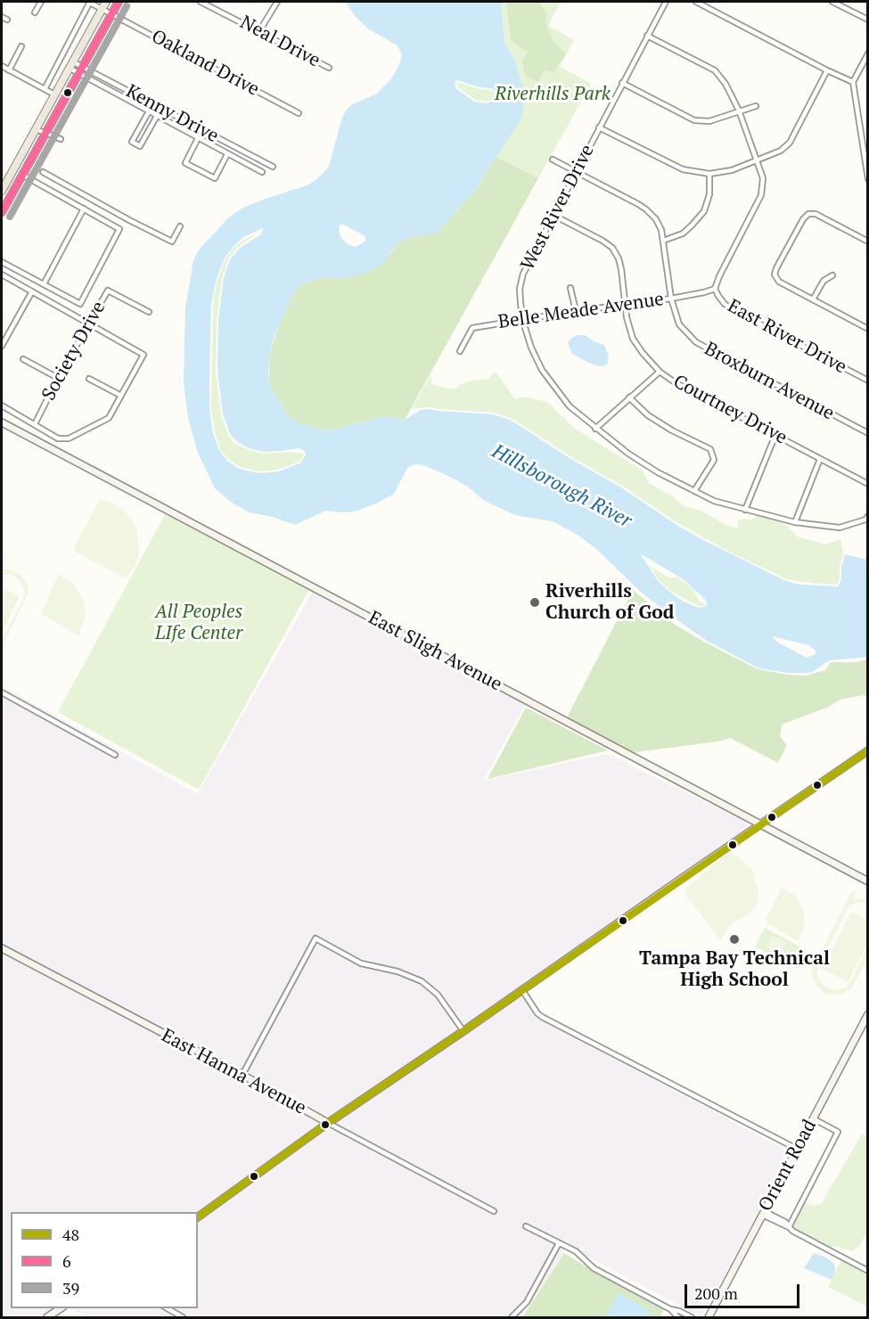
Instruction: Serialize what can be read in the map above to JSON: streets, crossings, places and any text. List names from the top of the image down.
{
  "streets": {
    "street": [
      "Neal Drive",
      "Oakland Drive",
      "Kenny Drive",
      "West River Drive",
      "Belle Meade Avenue",
      "East River Drive",
      "Society Drive",
      "Broxburn Avenue",
      "Courtney Drive",
      "East Sligh Avenue",
      "East Hanna Avenue",
      "Orient Road"
    ]
  },
  "crossings": [
    ["West River Drive", "Belle Meade Avenue"],
    ["West River Drive", "East River Drive"],
    ["West River Drive", "Broxburn Avenue"],
    ["West River Drive", "Courtney Drive"],
    ["Belle Meade Avenue", "East River Drive"],
    ["Belle Meade Avenue", "Broxburn Avenue"],
    ["Belle Meade Avenue", "Courtney Drive"]
  ],
  "water": ["Hillsborough River"],
  "parks": ["Riverhills Park", "All Peoples LIfe Center"],
  "places": ["Riverhills Church of God", "Tampa Bay Technical High School"],
  "lines": ["transit line 6", "transit line 39", "transit line 48"],
  "legend": ["48", "6", "39"],
  "scale_bar": "200 m"
}
